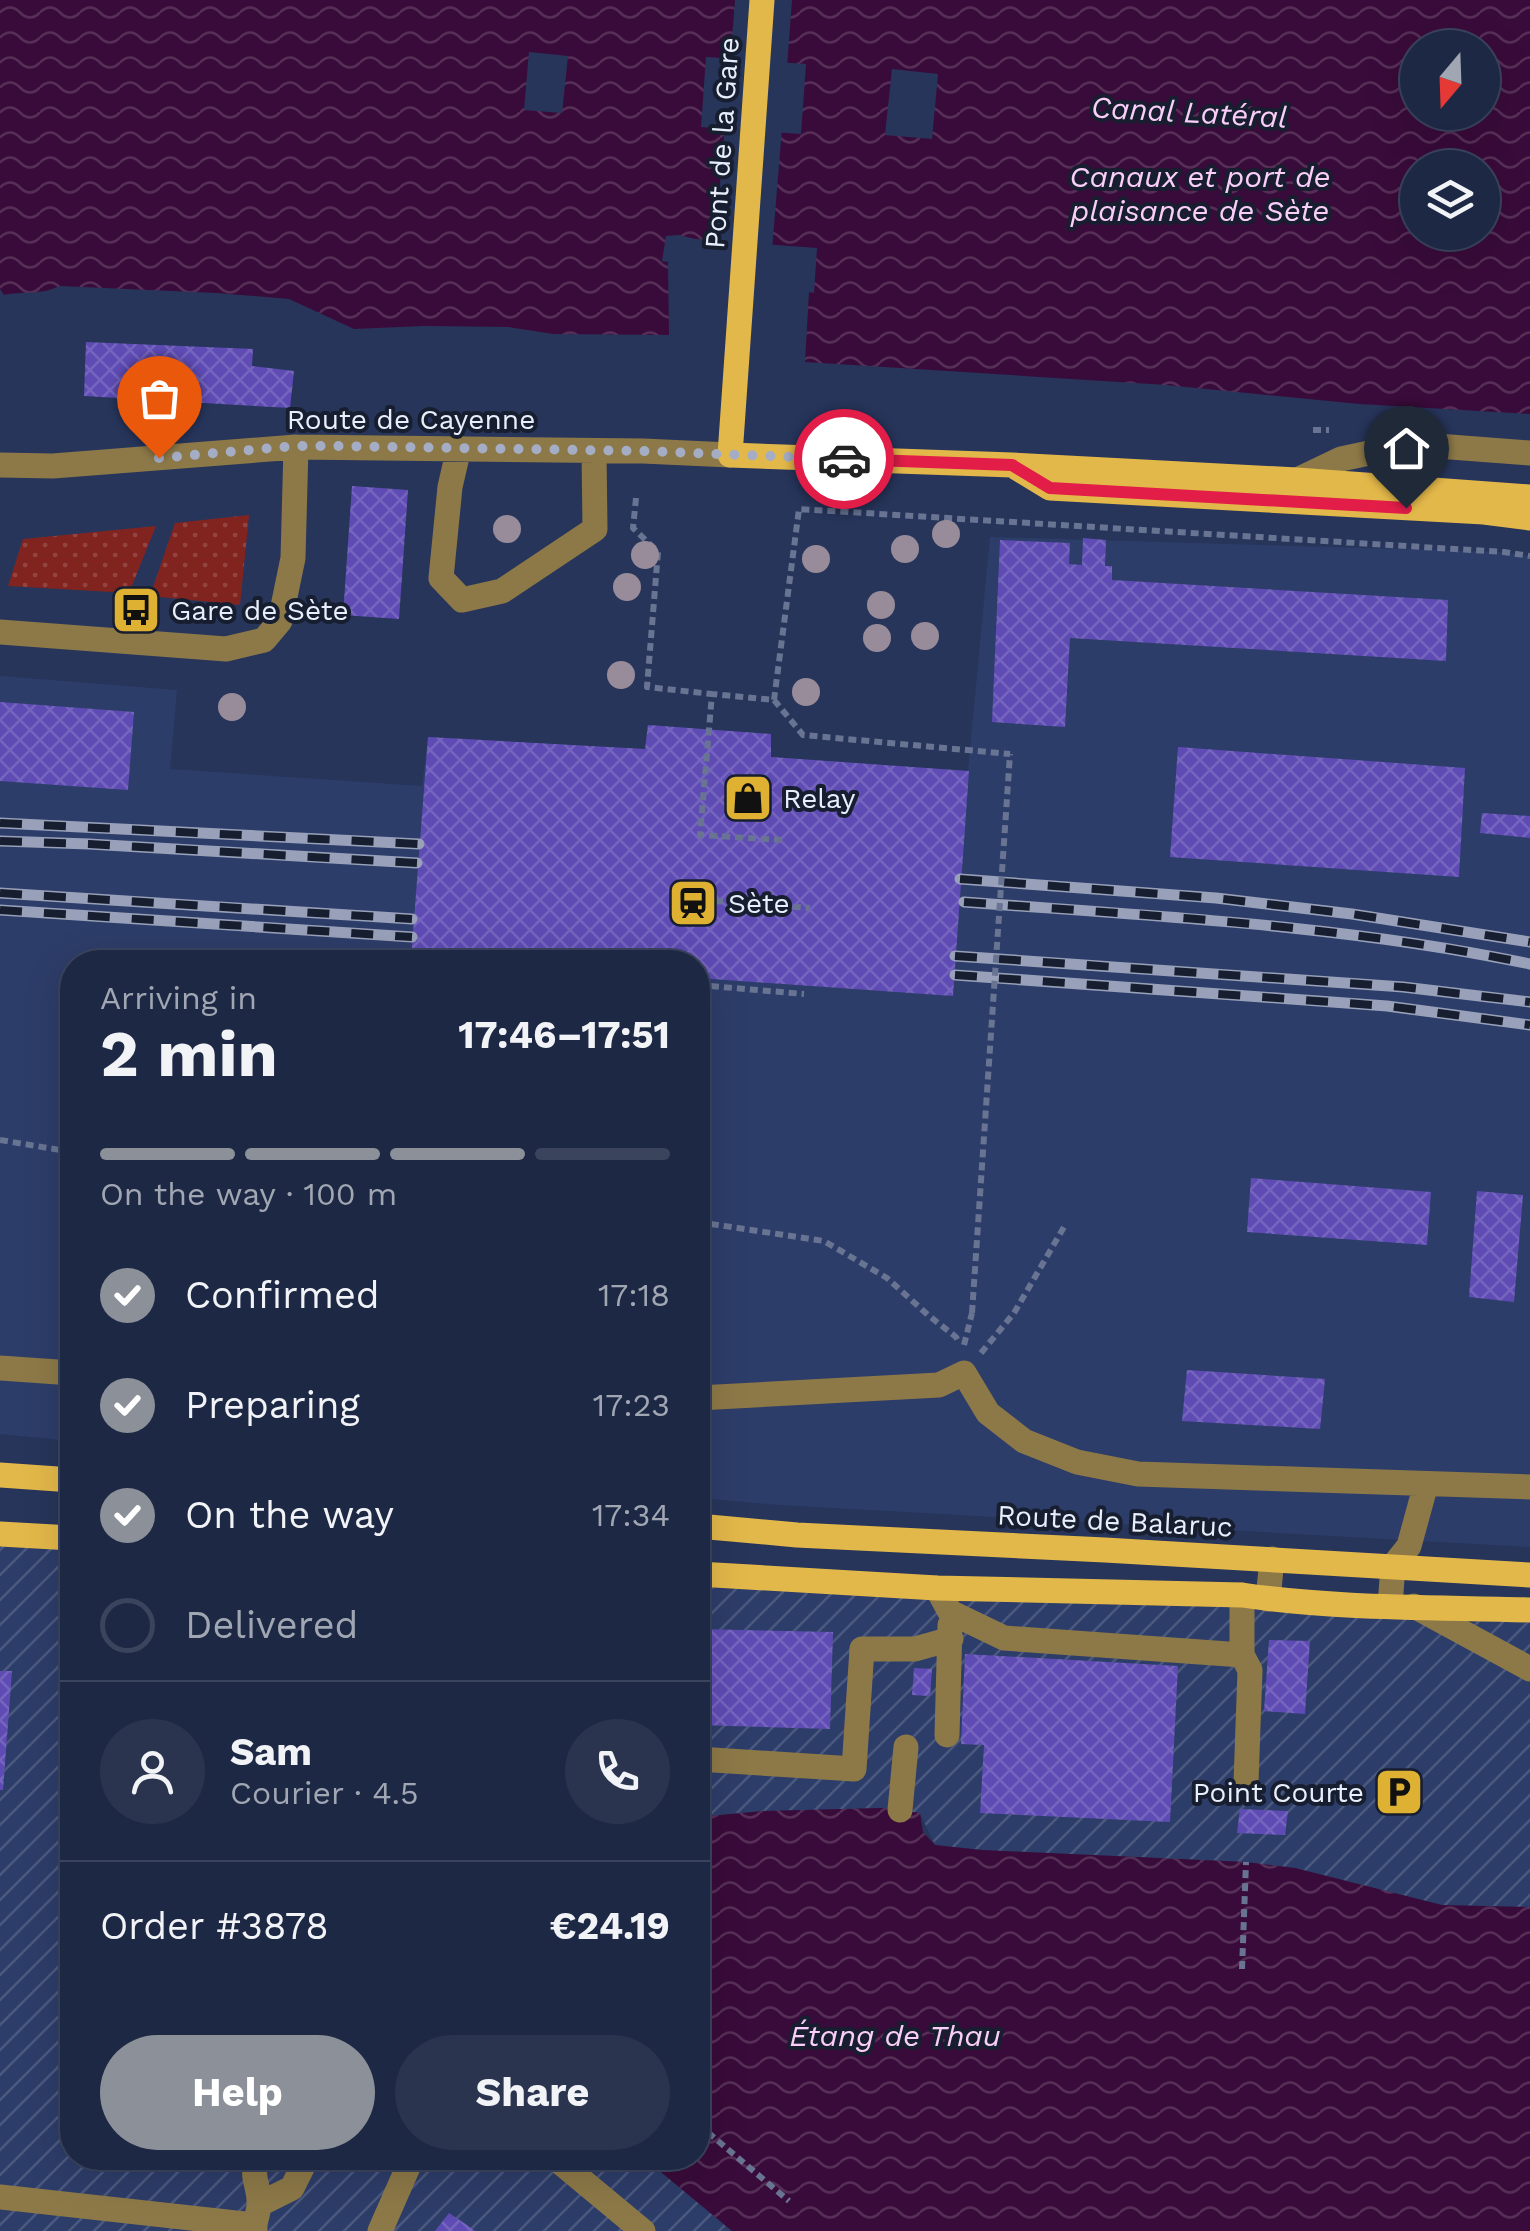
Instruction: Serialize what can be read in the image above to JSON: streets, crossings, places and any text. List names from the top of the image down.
{
  "streets": {
    "main road": ["Pont de la Gare", "Route de Balaruc"],
    "street": ["Route de Cayenne"]
  },
  "crossings": [
    ["Pont de la Gare", "Route de Cayenne"]
  ],
  "water": ["Canal Latéral", "Canaux et port de plaisance de Sète", "Étang de Thau"],
  "places": {
    "bus stop": ["Gare de Sète"],
    "shop": ["Relay"],
    "station": ["Sète"],
    "parking": ["Point Courte"]
  },
  "north": "bottom",
  "page": {
    "heading": ["2 min", "Arriving in", "17:46–17:51"],
    "panel": [
      "Sam",
      "Courier · 4.5",
      "Order #3878",
      "€24.19"
    ],
    "bar": "On the way · 100 m",
    "list": [
      ["Confirmed", "17:18"],
      ["Preparing", "17:23"],
      ["On the way", "17:34"],
      "Delivered"
    ],
    "buttons": ["Help", "Share"]
  }
}
